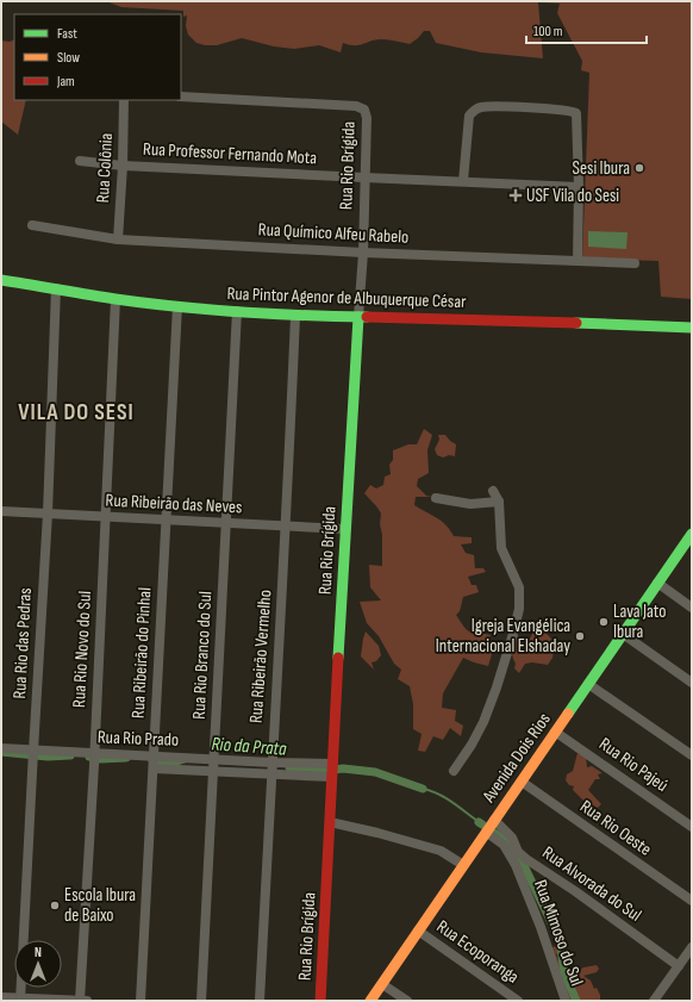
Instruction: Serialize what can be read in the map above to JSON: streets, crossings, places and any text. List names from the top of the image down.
{
  "streets": {
    "street": [
      "Rua Professor Fernando Mota",
      "Rua Rio Brígida",
      "Rua Colônia",
      "Rua Químico Alfeu Rabelo",
      "Rua Pintor Agenor de Albuquerque César",
      "Rua Ribeirão das Neves",
      "Rua Rio das Pedras",
      "Rua Rio Novo do Sul",
      "Rua Ribeirão do Pinhal",
      "Rua Rio Branco do Sul",
      "Rua Ribeirão Vermelho",
      "Rua Rio Prado",
      "Avenida Dois Rios",
      "Rua Rio Pajeú",
      "Rua Rio Oeste",
      "Rua Alvorada do Sul",
      "Rua Mimoso do Sul",
      "Rua Ecoporanga"
    ]
  },
  "crossings": [
    ["Rua Professor Fernando Mota", "Rua Rio Brígida"],
    ["Rua Professor Fernando Mota", "Rua Colônia"],
    ["Rua Rio Brígida", "Rua Químico Alfeu Rabelo"],
    ["Rua Rio Brígida", "Rua Pintor Agenor de Albuquerque César"],
    ["Rua Rio Brígida", "Rua Ribeirão das Neves"],
    ["Rua Rio Brígida", "Rua Rio Prado"],
    ["Rua Colônia", "Rua Químico Alfeu Rabelo"],
    ["Rua Pintor Agenor de Albuquerque César", "Rua Rio das Pedras"],
    ["Rua Pintor Agenor de Albuquerque César", "Rua Rio Novo do Sul"],
    ["Rua Pintor Agenor de Albuquerque César", "Rua Ribeirão do Pinhal"],
    ["Rua Pintor Agenor de Albuquerque César", "Rua Rio Branco do Sul"],
    ["Rua Pintor Agenor de Albuquerque César", "Rua Ribeirão Vermelho"],
    ["Rua Ribeirão das Neves", "Rua Rio das Pedras"],
    ["Rua Ribeirão das Neves", "Rua Rio Novo do Sul"],
    ["Rua Ribeirão das Neves", "Rua Ribeirão do Pinhal"],
    ["Rua Ribeirão das Neves", "Rua Rio Branco do Sul"],
    ["Rua Ribeirão das Neves", "Rua Ribeirão Vermelho"],
    ["Rua Rio das Pedras", "Rua Rio Prado"],
    ["Rua Rio Novo do Sul", "Rua Rio Prado"],
    ["Rua Ribeirão do Pinhal", "Rua Rio Prado"],
    ["Rua Rio Branco do Sul", "Rua Rio Prado"],
    ["Rua Ribeirão Vermelho", "Rua Rio Prado"],
    ["Avenida Dois Rios", "Rua Rio Pajeú"],
    ["Avenida Dois Rios", "Rua Rio Oeste"],
    ["Avenida Dois Rios", "Rua Alvorada do Sul"],
    ["Avenida Dois Rios", "Rua Mimoso do Sul"],
    ["Avenida Dois Rios", "Rua Ecoporanga"]
  ],
  "districts": ["VILA DO SESI"],
  "water": ["Rio da Prata"],
  "places": {
    "other": [
      "Sesi Ibura",
      "Lava Jato Ibura",
      "Igreja Evangélica Internacional Elshaday",
      "Escola Ibura de Baixo"
    ],
    "health": ["USF Vila do Sesi"]
  },
  "legend": ["Fast", "Slow", "Jam"],
  "scale_bar": "100 m",
  "north": "top"
}
